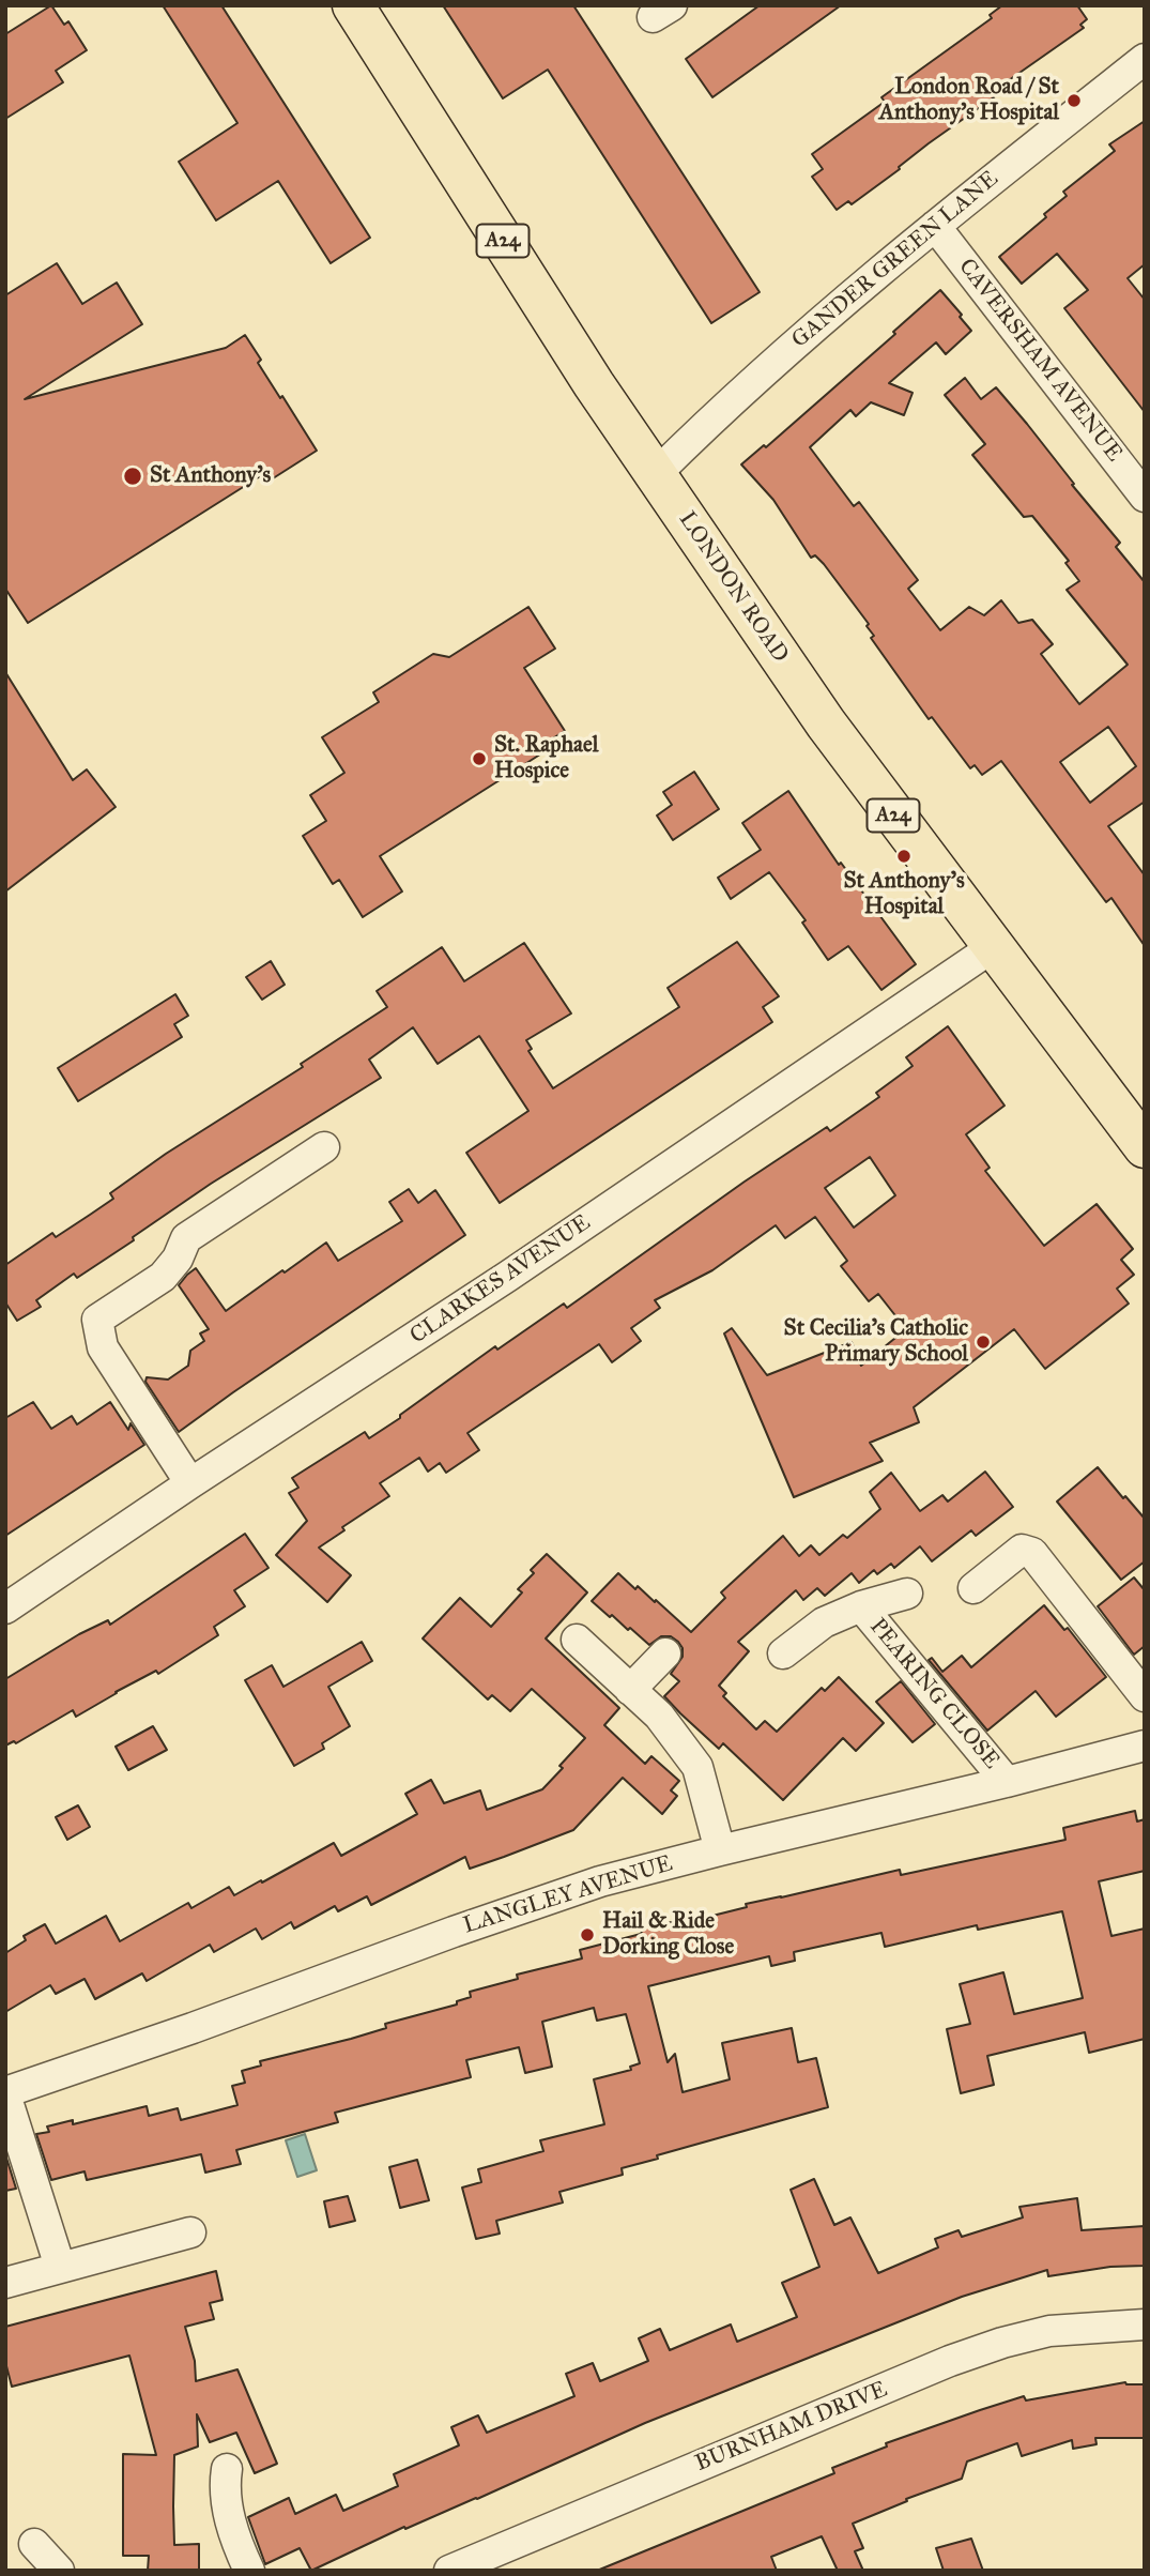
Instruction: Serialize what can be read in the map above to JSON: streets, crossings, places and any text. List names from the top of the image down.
{
  "streets": {
    "highway": ["A24", "LONDON ROAD"],
    "street": [
      "GANDER GREEN LANE",
      "CAVERSHAM AVENUE",
      "CLARKES AVENUE",
      "PEARING CLOSE",
      "LANGLEY AVENUE",
      "BURNHAM DRIVE"
    ]
  },
  "crossings": [
    ["GANDER GREEN LANE", "CAVERSHAM AVENUE"],
    ["GANDER GREEN LANE", "LONDON ROAD"],
    ["LONDON ROAD", "CLARKES AVENUE"],
    ["PEARING CLOSE", "LANGLEY AVENUE"]
  ],
  "places": [
    "London Road / St Anthony's Hospital",
    "St Anthony's",
    "St. Raphael Hospice",
    "St Anthony's Hospital",
    "St Cecilia's Catholic Primary School",
    "Hail & Ride Dorking Close"
  ]
}
